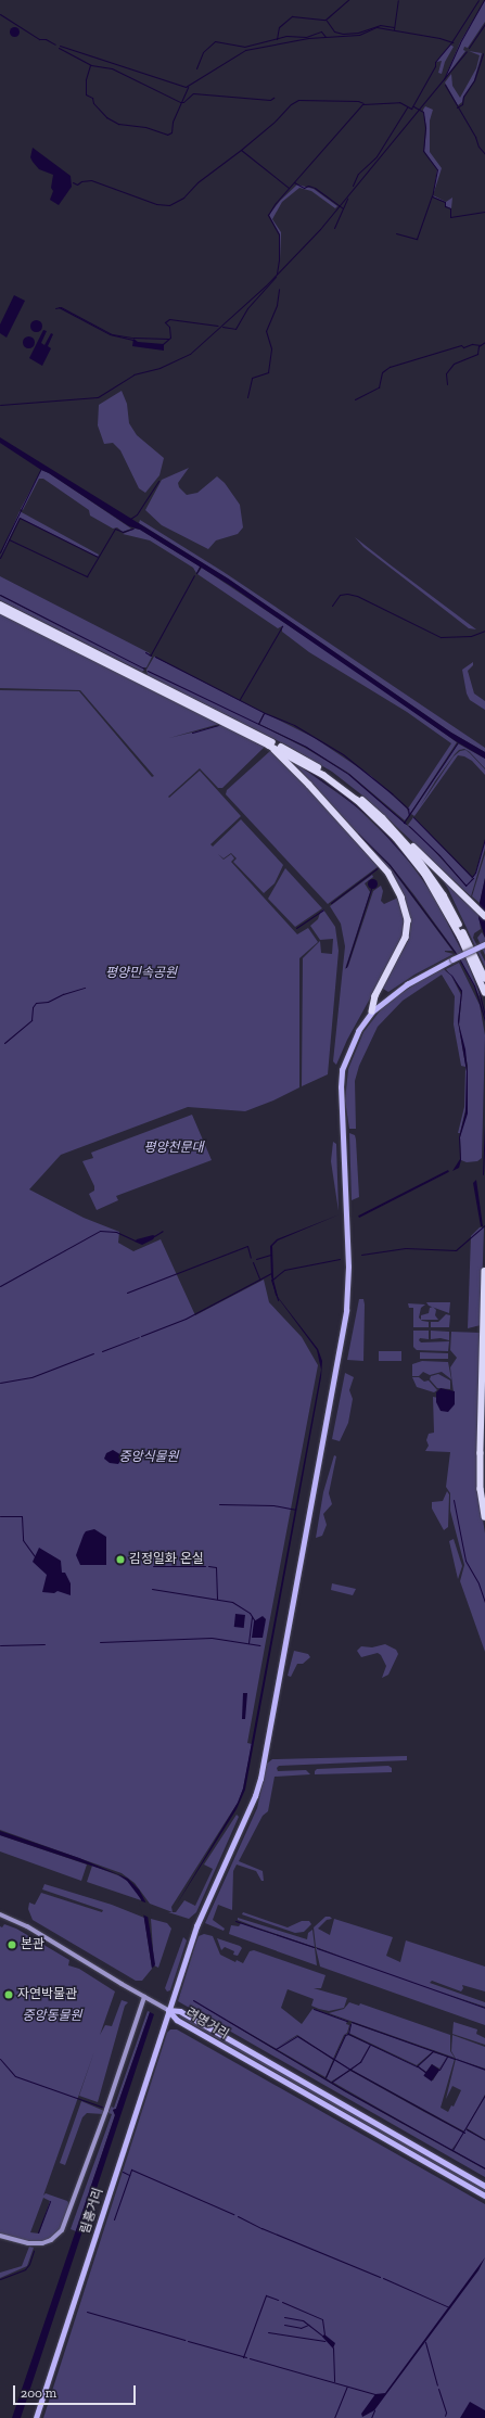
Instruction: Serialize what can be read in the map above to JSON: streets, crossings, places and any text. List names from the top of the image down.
{
  "streets": {
    "main road": ["려명거리", "림흥거리"]
  },
  "crossings": [
    ["려명거리", "림흥거리"]
  ],
  "parks": [
    "평양민속공원",
    "평양천문대",
    "중앙식물원",
    "중앙동물원"
  ],
  "places": ["김정일화 온실", "본관", "자연박물관"],
  "scale_bar": "200 m"
}
